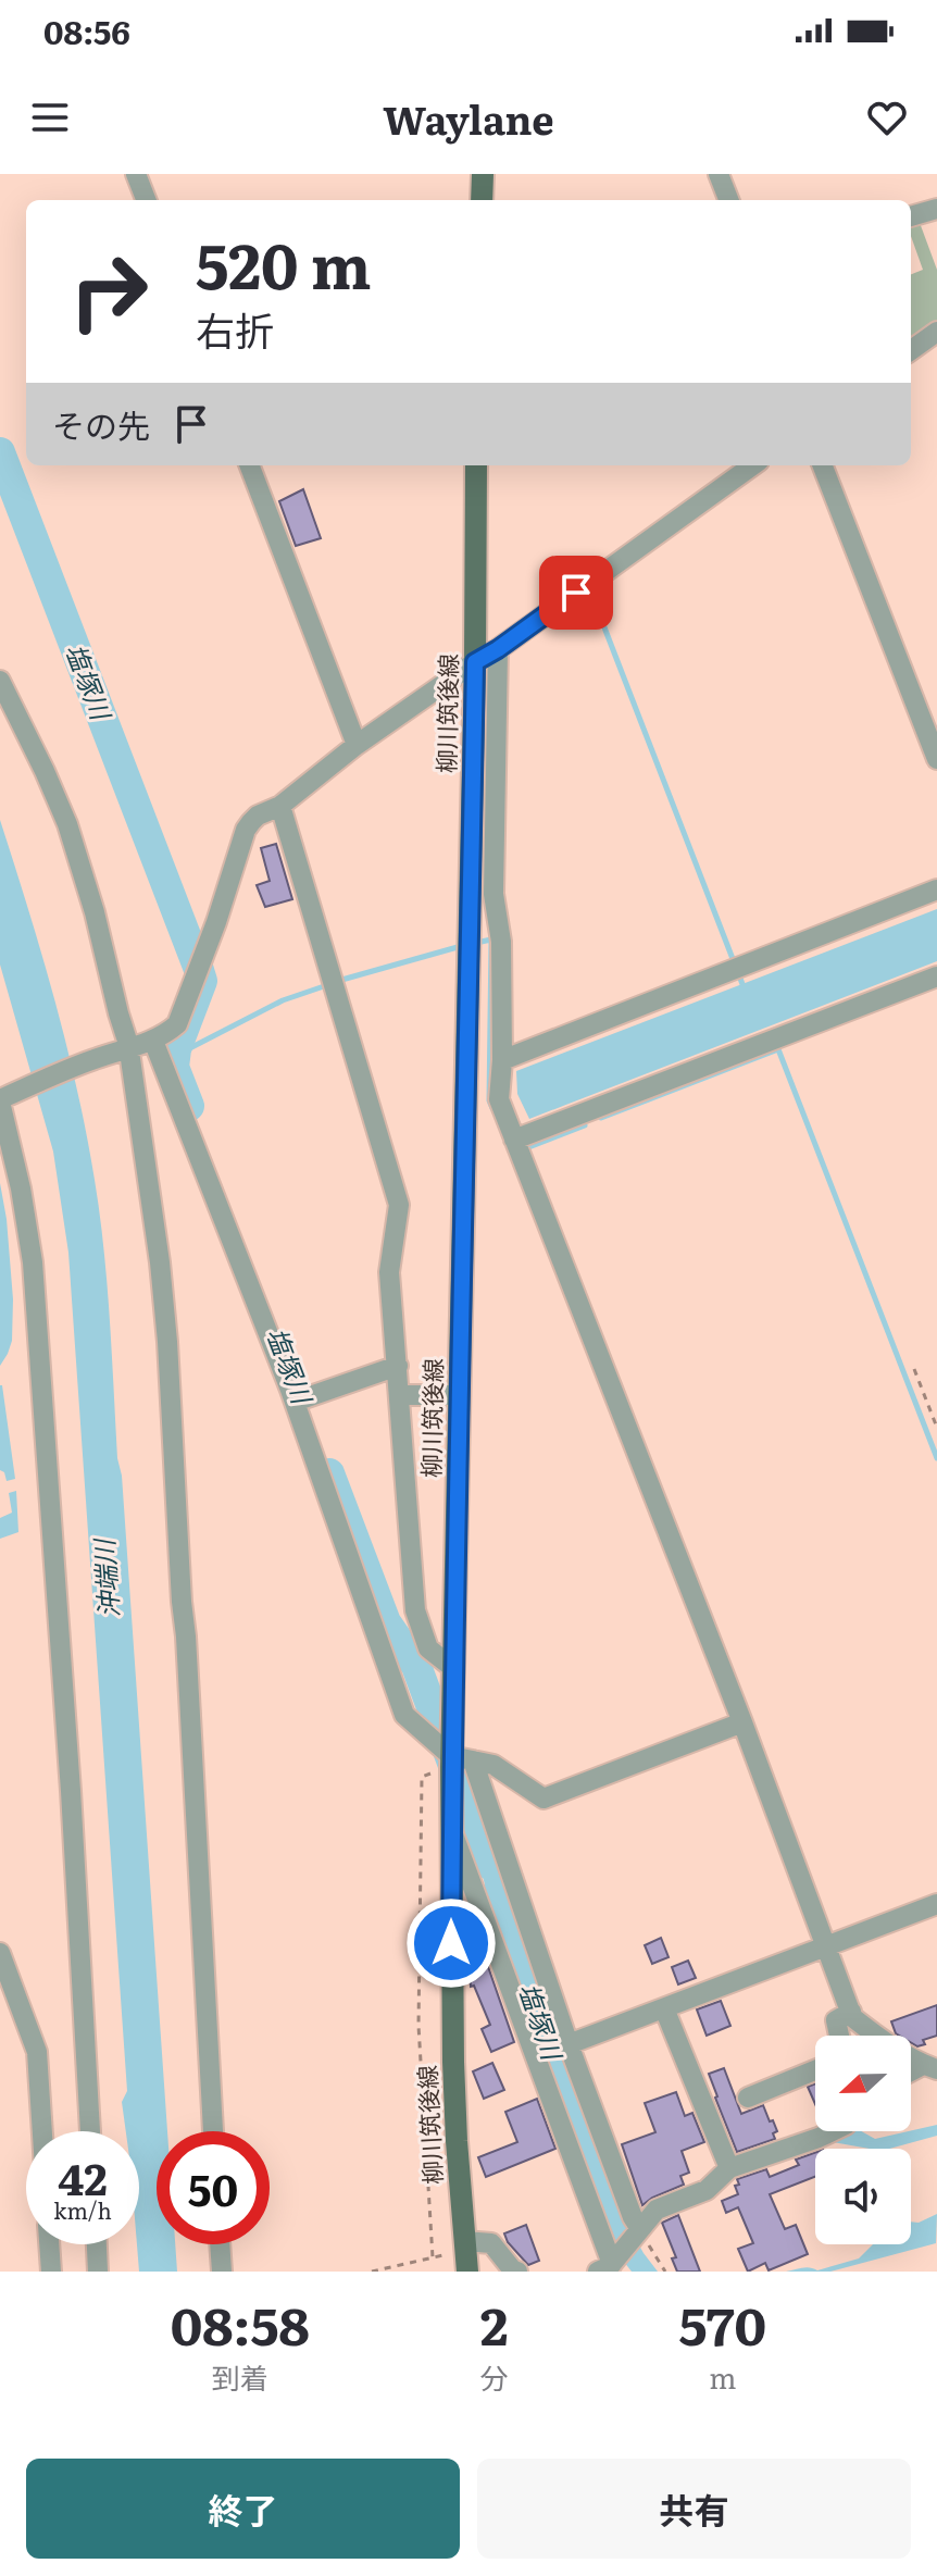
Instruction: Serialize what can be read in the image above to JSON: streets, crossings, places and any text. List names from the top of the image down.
{
  "streets": {
    "main road": ["柳川筑後線"]
  },
  "water": ["塩塚川", "沖端川"],
  "north": "left",
  "page": {
    "status": "08:56",
    "header": "Waylane",
    "turn": ["520 m", "右折"],
    "then": "その先",
    "speed": "42 km/h",
    "limit": "50",
    "eta": [
      "08:58",
      "到着",
      "2",
      "分",
      "570",
      "m"
    ],
    "buttons": ["終了", "共有"]
  }
}
